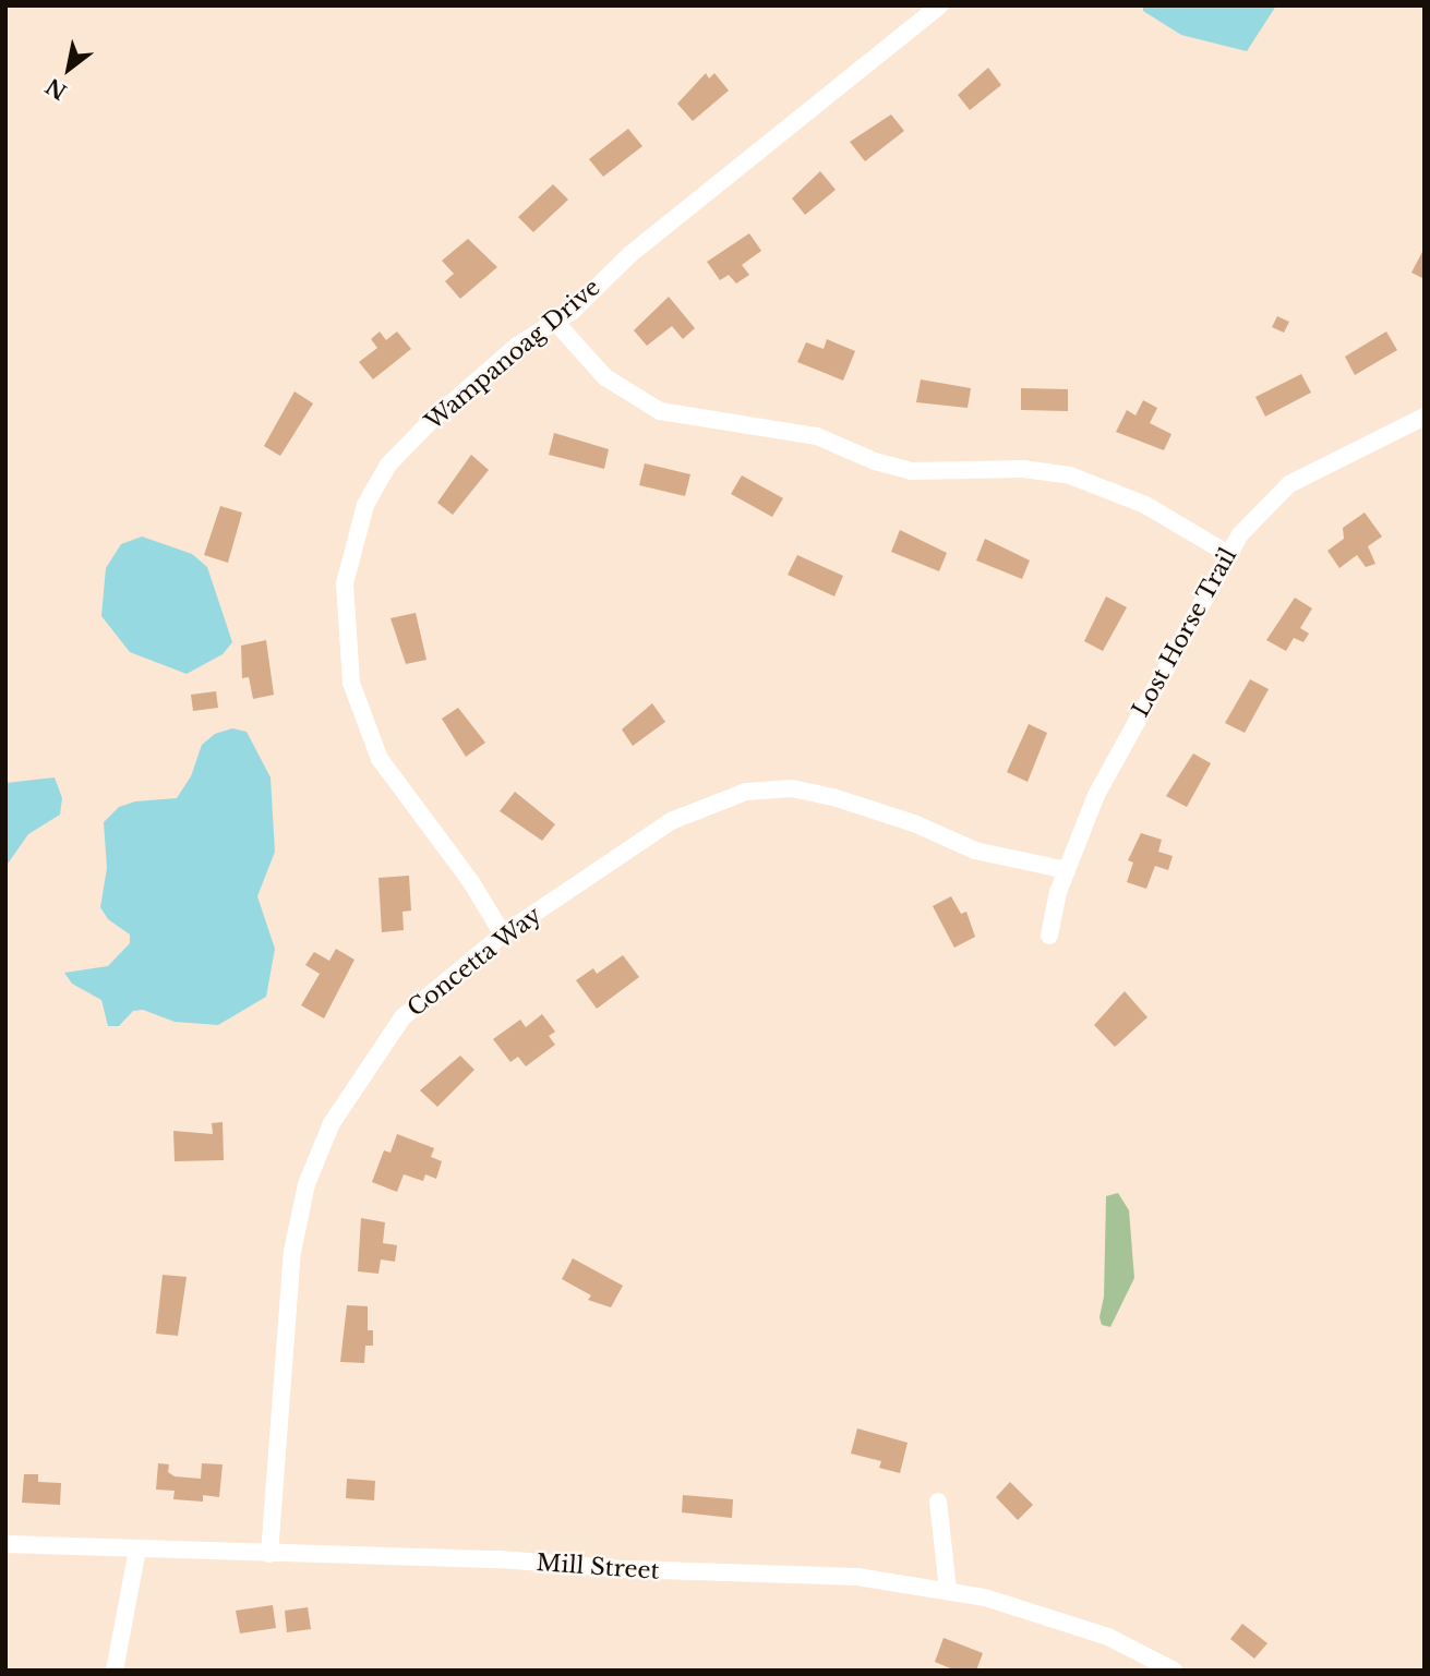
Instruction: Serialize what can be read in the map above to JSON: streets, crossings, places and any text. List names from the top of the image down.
{
  "streets": {
    "street": [
      "Wampanoag Drive",
      "Lost Horse Trail",
      "Concetta Way",
      "Mill Street"
    ]
  },
  "crossings": [
    ["Wampanoag Drive", "Concetta Way"],
    ["Lost Horse Trail", "Concetta Way"],
    ["Concetta Way", "Mill Street"]
  ],
  "north": "bottom left"
}
